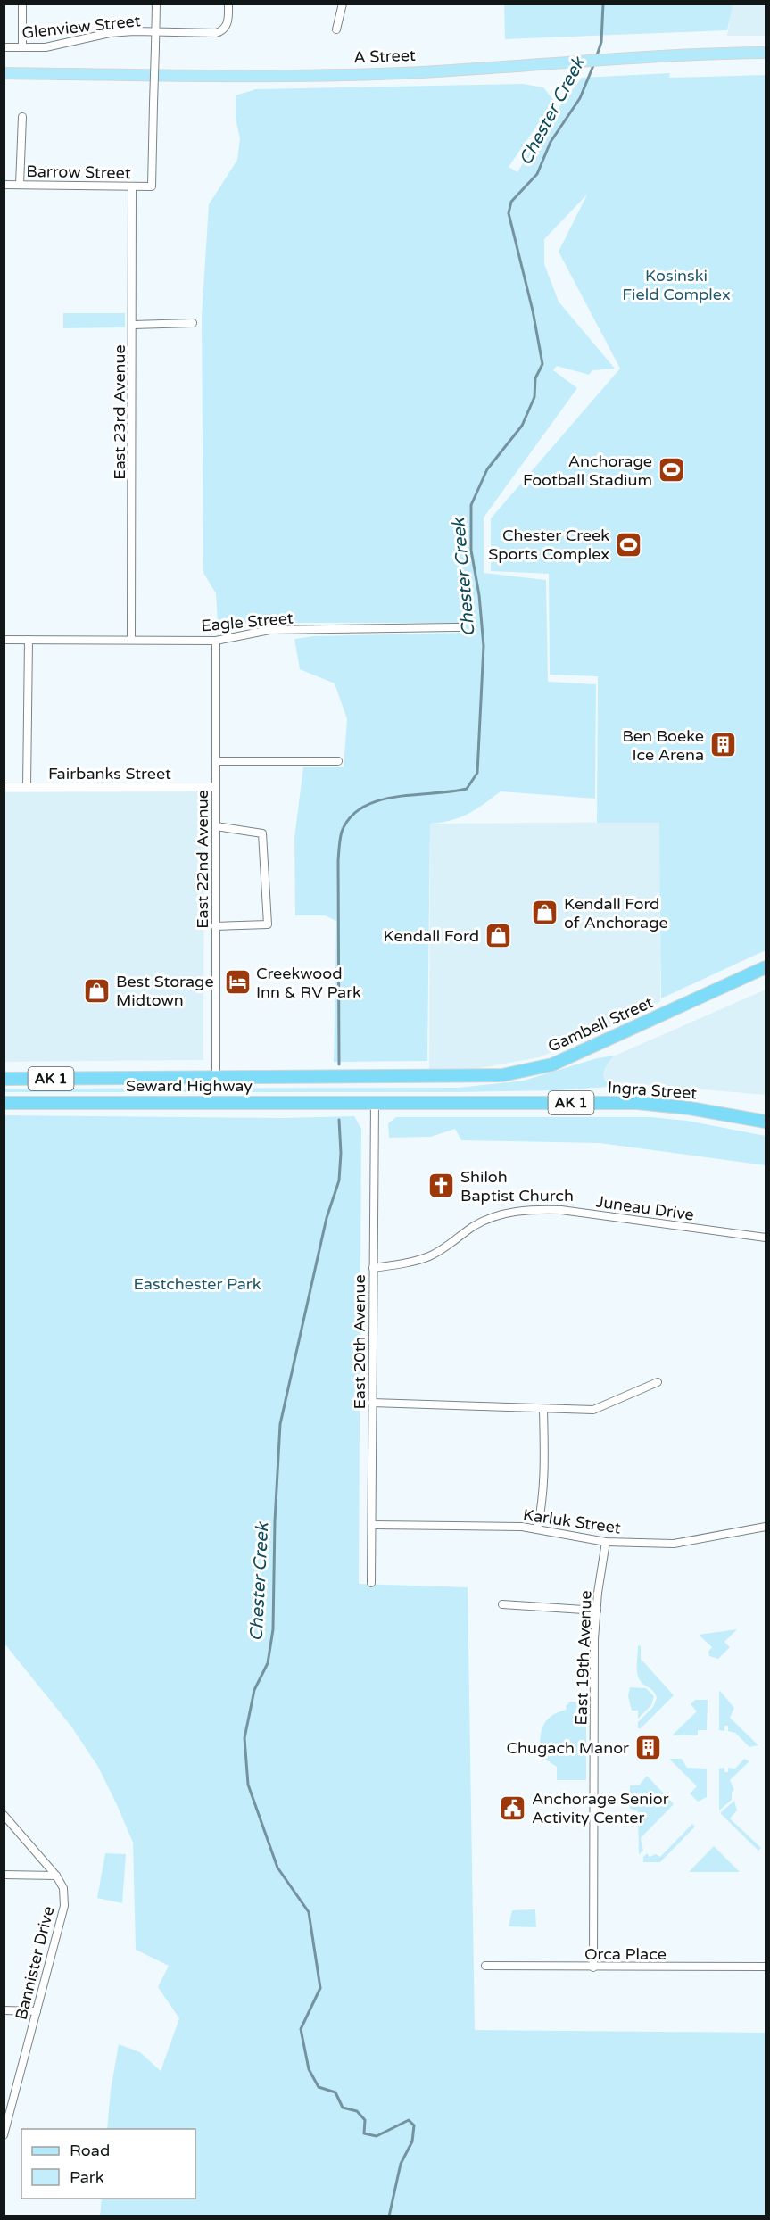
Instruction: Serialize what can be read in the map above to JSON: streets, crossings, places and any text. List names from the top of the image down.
{
  "streets": {
    "highway": [
      "Gambell Street",
      "AK 1",
      "Seward Highway",
      "Ingra Street"
    ],
    "main road": ["A Street"],
    "street": [
      "Glenview Street",
      "Barrow Street",
      "East 23rd Avenue",
      "Eagle Street",
      "Fairbanks Street",
      "East 22nd Avenue",
      "Juneau Drive",
      "East 20th Avenue",
      "Karluk Street",
      "East 19th Avenue",
      "Orca Place",
      "Bannister Drive"
    ]
  },
  "crossings": [
    ["Glenview Street", "Barrow Street"],
    ["Barrow Street", "East 23rd Avenue"],
    ["East 23rd Avenue", "Eagle Street"],
    ["Eagle Street", "East 22nd Avenue"],
    ["Fairbanks Street", "East 22nd Avenue"],
    ["East 22nd Avenue", "Seward Highway"],
    ["Gambell Street", "Seward Highway"],
    ["Seward Highway", "Ingra Street"],
    ["Seward Highway", "East 20th Avenue"],
    ["Ingra Street", "East 20th Avenue"],
    ["Juneau Drive", "East 20th Avenue"],
    ["East 20th Avenue", "Karluk Street"],
    ["Karluk Street", "East 19th Avenue"],
    ["East 19th Avenue", "Orca Place"]
  ],
  "water": ["Chester Creek"],
  "parks": ["Kosinski Field Complex", "Eastchester Park"],
  "places": {
    "sports": ["Anchorage Football Stadium", "Chester Creek Sports Complex"],
    "building": ["Ben Boeke Ice Arena", "Chugach Manor"],
    "shop": ["Kendall Ford of Anchorage", "Kendall Ford", "Best Storage Midtown"],
    "hotel": ["Creekwood Inn & RV Park"],
    "church": ["Shiloh Baptist Church"],
    "public building": ["Anchorage Senior Activity Center"]
  },
  "legend": ["Road", "Park"]
}
